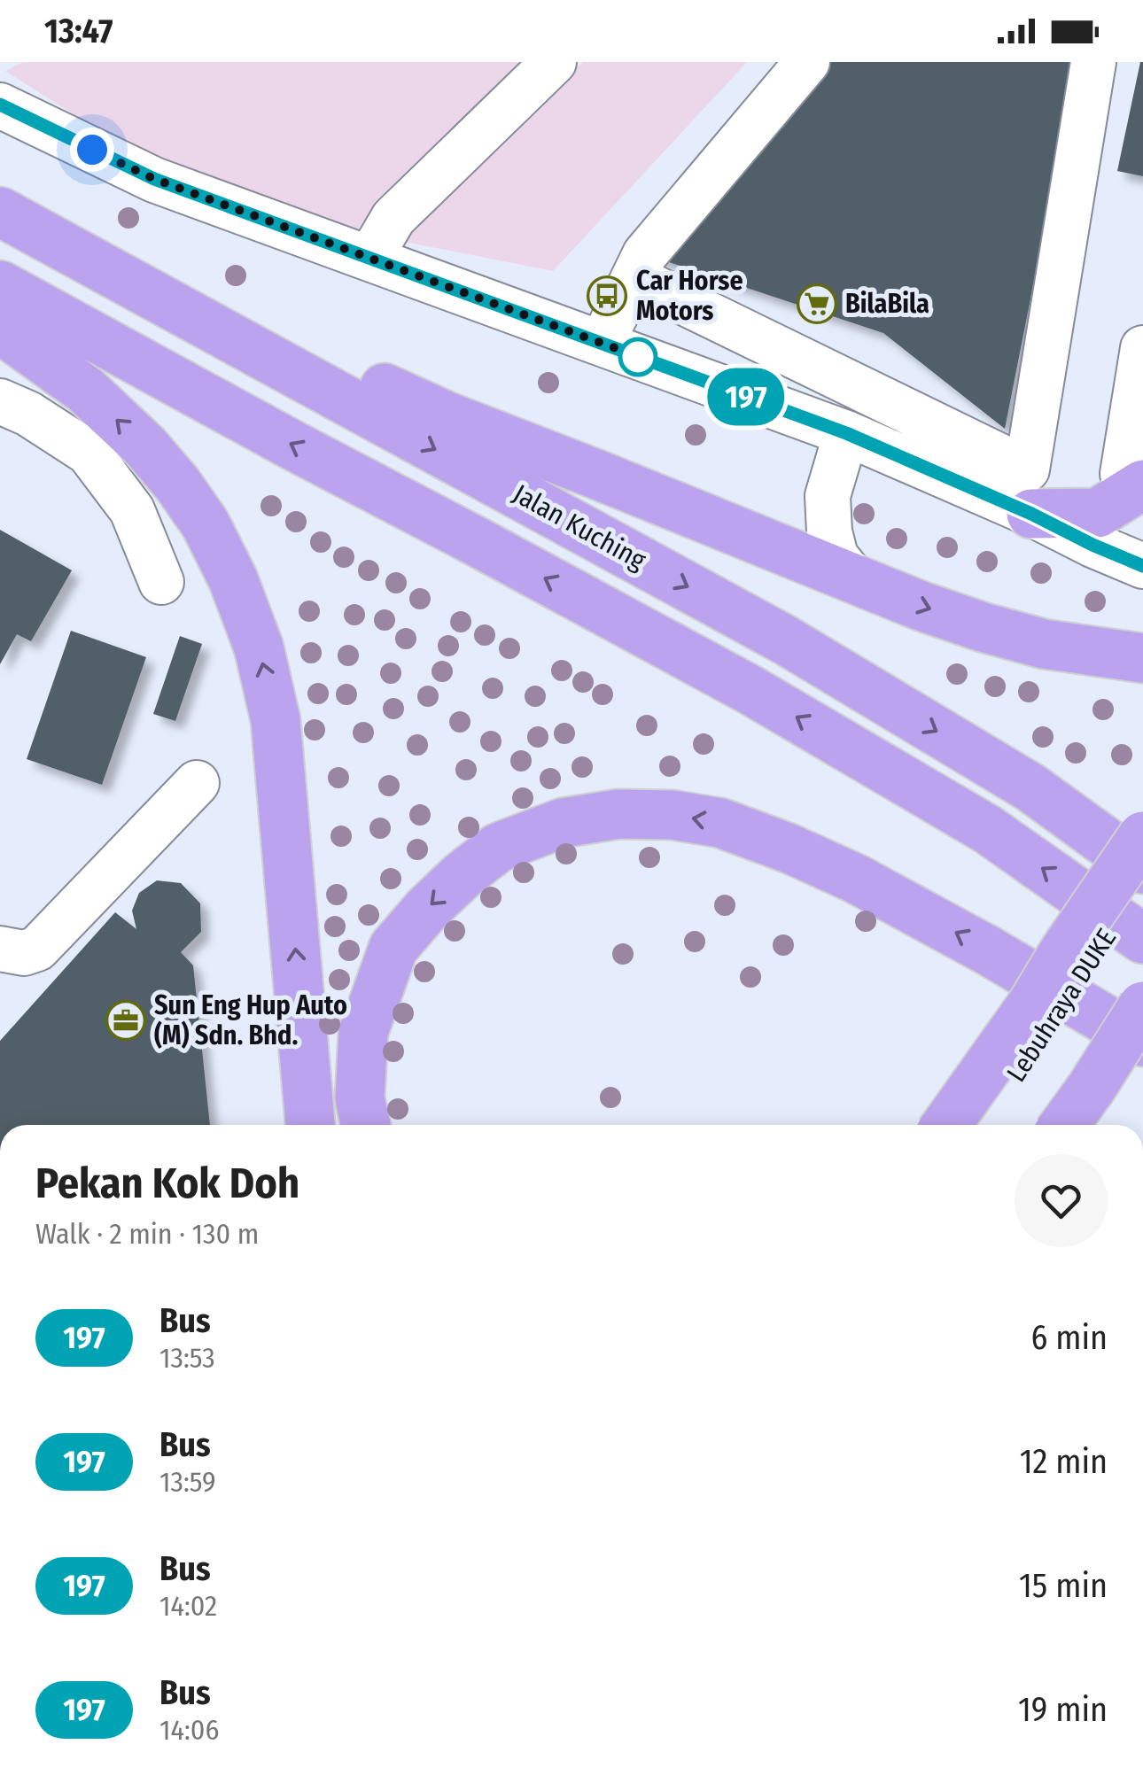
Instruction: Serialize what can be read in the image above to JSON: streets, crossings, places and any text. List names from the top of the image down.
{
  "streets": {
    "highway": ["Jalan Kuching", "Lebuhraya DUKE"]
  },
  "crossings": [
    ["Jalan Kuching", "Lebuhraya DUKE"]
  ],
  "places": {
    "bus stop": ["Car Horse Motors"],
    "supermarket": ["BilaBila"],
    "office": ["Sun Eng Hup Auto (M) Sdn. Bhd."]
  },
  "lines": ["bus line 197"],
  "page": {
    "status": "13:47",
    "on_map": "197",
    "heading": ["Pekan Kok Doh", "Walk · 2 min · 130 m"],
    "list": [
      {
        "mark": "197",
        "name": "Bus",
        "note": "13:53",
        "value": "6 min"
      },
      {
        "mark": "197",
        "name": "Bus",
        "note": "13:59",
        "value": "12 min"
      },
      {
        "mark": "197",
        "name": "Bus",
        "note": "14:02",
        "value": "15 min"
      },
      {
        "mark": "197",
        "name": "Bus",
        "note": "14:06",
        "value": "19 min"
      }
    ]
  }
}
